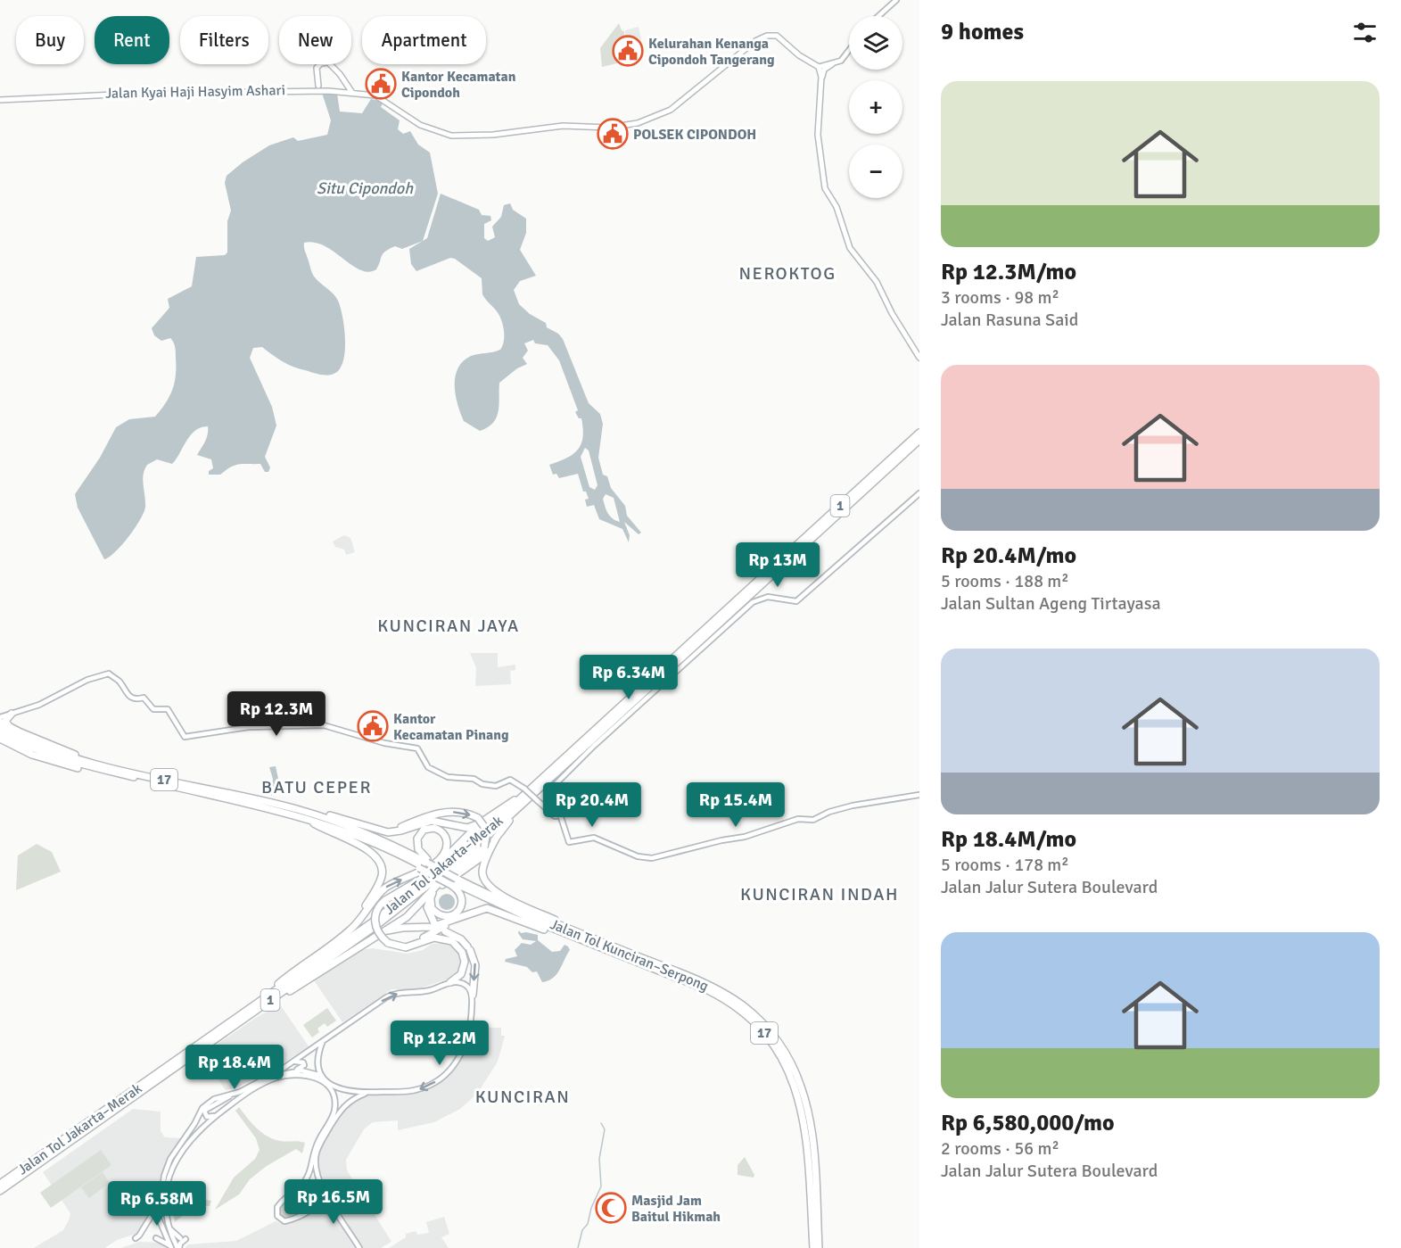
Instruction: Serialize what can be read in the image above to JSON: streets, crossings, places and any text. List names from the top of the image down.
{
  "streets": {
    "highway": [
      "1",
      "17",
      "Jalan Tol Jakarta–Merak",
      "Jalan Tol Kunciran–Serpong"
    ],
    "main road": ["Jalan Kyai Haji Hasyim Ashari"]
  },
  "crossings": [
    ["17", "Jalan Tol Kunciran–Serpong"]
  ],
  "districts": [
    "NEROKTOG",
    "KUNCIRAN JAYA",
    "BATU CEPER",
    "KUNCIRAN INDAH",
    "KUNCIRAN"
  ],
  "water": ["Situ Cipondoh"],
  "places": {
    "public building": [
      "Kelurahan Kenanga Cipondoh Tangerang",
      "Kantor Kecamatan Cipondoh",
      "POLSEK CIPONDOH",
      "Kantor Kecamatan Pinang"
    ],
    "mosque": ["Masjid Jam Baitul Hikmah"]
  },
  "page": {
    "heading": "9 homes",
    "map_buttons": ["+", "−"],
    "chip": [
      "Buy",
      "Rent",
      "Filters",
      "New",
      "Apartment"
    ],
    "list": [
      {
        "name": "Rp 12.3M/mo",
        "note": "3 rooms · 98 m² · Jalan Rasuna Said"
      },
      {
        "name": "Rp 20.4M/mo",
        "note": "5 rooms · 188 m² · Jalan Sultan Ageng Tirtayasa"
      },
      {
        "name": "Rp 18.4M/mo",
        "note": "5 rooms · 178 m² · Jalan Jalur Sutera Boulevard"
      },
      {
        "name": "Rp 6,580,000/mo",
        "note": "2 rooms · 56 m² · Jalan Jalur Sutera Boulevard"
      }
    ],
    "price": [
      "Rp 13M",
      "Rp 6.34M",
      "Rp 12.3M",
      "Rp 20.4M",
      "Rp 15.4M",
      "Rp 12.2M",
      "Rp 18.4M",
      "Rp 16.5M",
      "Rp 6.58M"
    ]
  }
}
